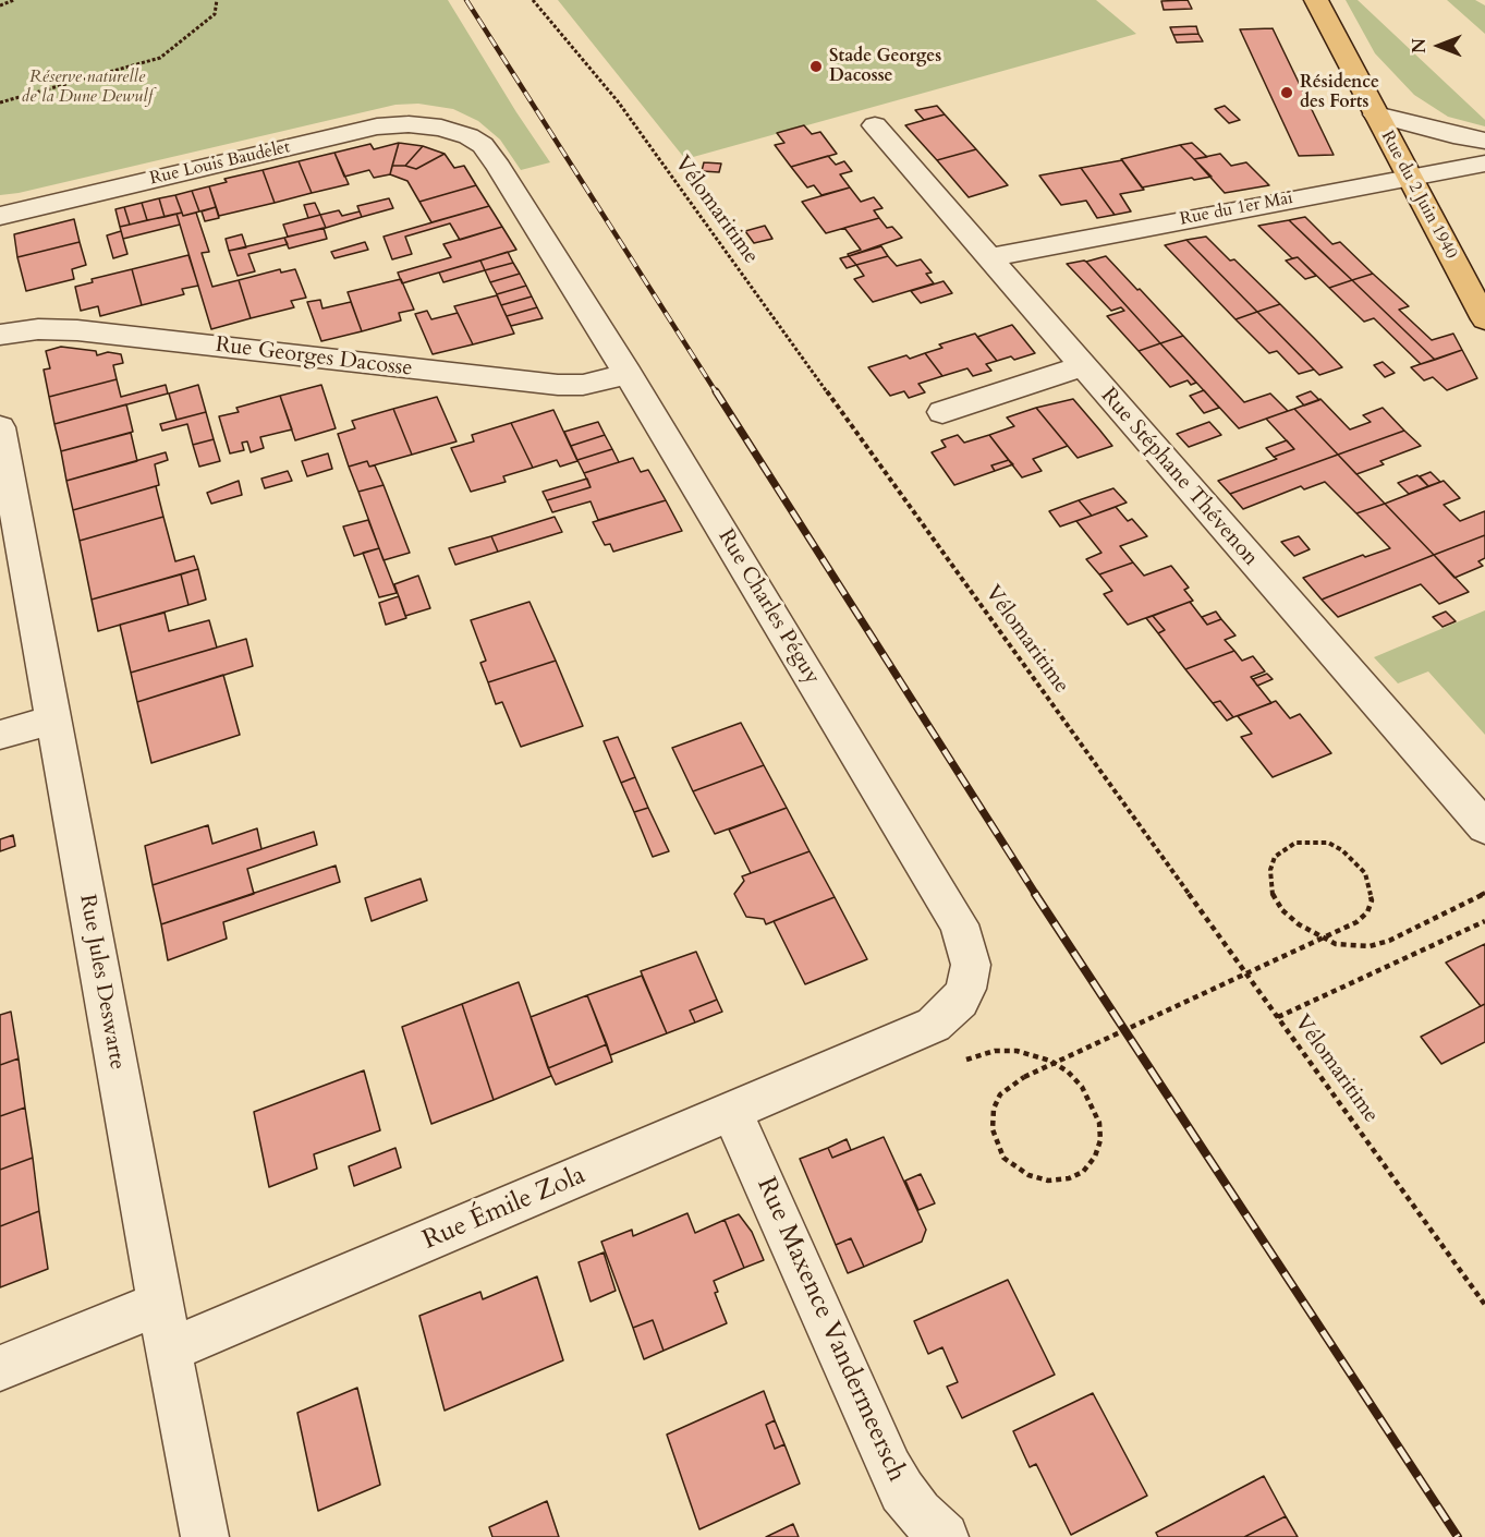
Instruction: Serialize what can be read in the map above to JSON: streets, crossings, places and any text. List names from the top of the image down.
{
  "streets": {
    "main road": ["Rue du 2 Juin 1940"],
    "street": [
      "Rue Louis Baudelet",
      "Rue du 1er Mai",
      "Rue Georges Dacosse",
      "Rue Stéphane Thévenon",
      "Rue Charles Péguy",
      "Rue Jules Deswarte",
      "Rue Émile Zola",
      "Rue Maxence Vandermeersch"
    ],
    "path": ["Vélomaritime"]
  },
  "crossings": [
    ["Rue Louis Baudelet", "Rue Charles Péguy"],
    ["Rue du 2 Juin 1940", "Rue du 1er Mai"],
    ["Rue du 1er Mai", "Rue Stéphane Thévenon"],
    ["Rue Georges Dacosse", "Rue Charles Péguy"],
    ["Rue Charles Péguy", "Rue Émile Zola"],
    ["Rue Jules Deswarte", "Rue Émile Zola"],
    ["Rue Émile Zola", "Rue Maxence Vandermeersch"]
  ],
  "parks": ["Réserve naturelle de la Dune Dewulf"],
  "places": ["Stade Georges Dacosse", "Résidence des Forts"],
  "north": "left"
}
